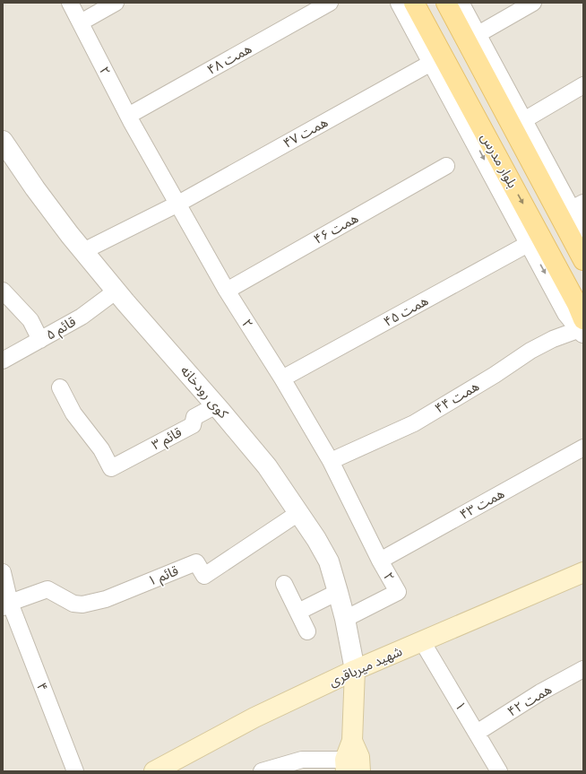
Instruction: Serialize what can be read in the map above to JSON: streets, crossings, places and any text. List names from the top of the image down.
{
  "streets": {
    "main road": ["بلوار مدرس", "شهید میرباقری"],
    "street": [
      "همت ۴۸",
      "۲",
      "همت ۴۷",
      "همت ۴۶",
      "همت ۴۵",
      "قائم ۵",
      "کوی رودخانه",
      "همت ۴۴",
      "قائم ۳",
      "همت ۴۳",
      "قائم ۱",
      "۴",
      "همت ۴۲",
      "۱"
    ]
  },
  "crossings": [
    ["همت ۴۸", "۲"],
    ["۲", "همت ۴۷"],
    ["۲", "همت ۴۶"],
    ["۲", "همت ۴۵"],
    ["۲", "کوی رودخانه"],
    ["۲", "همت ۴۴"],
    ["۲", "همت ۴۳"],
    ["همت ۴۷", "کوی رودخانه"],
    ["بلوار مدرس", "همت ۴۴"],
    ["قائم ۵", "کوی رودخانه"],
    ["کوی رودخانه", "قائم ۳"],
    ["کوی رودخانه", "قائم ۱"],
    ["کوی رودخانه", "شهید میرباقری"],
    ["قائم ۱", "۴"],
    ["شهید میرباقری", "۱"],
    ["همت ۴۲", "۱"]
  ]
}
